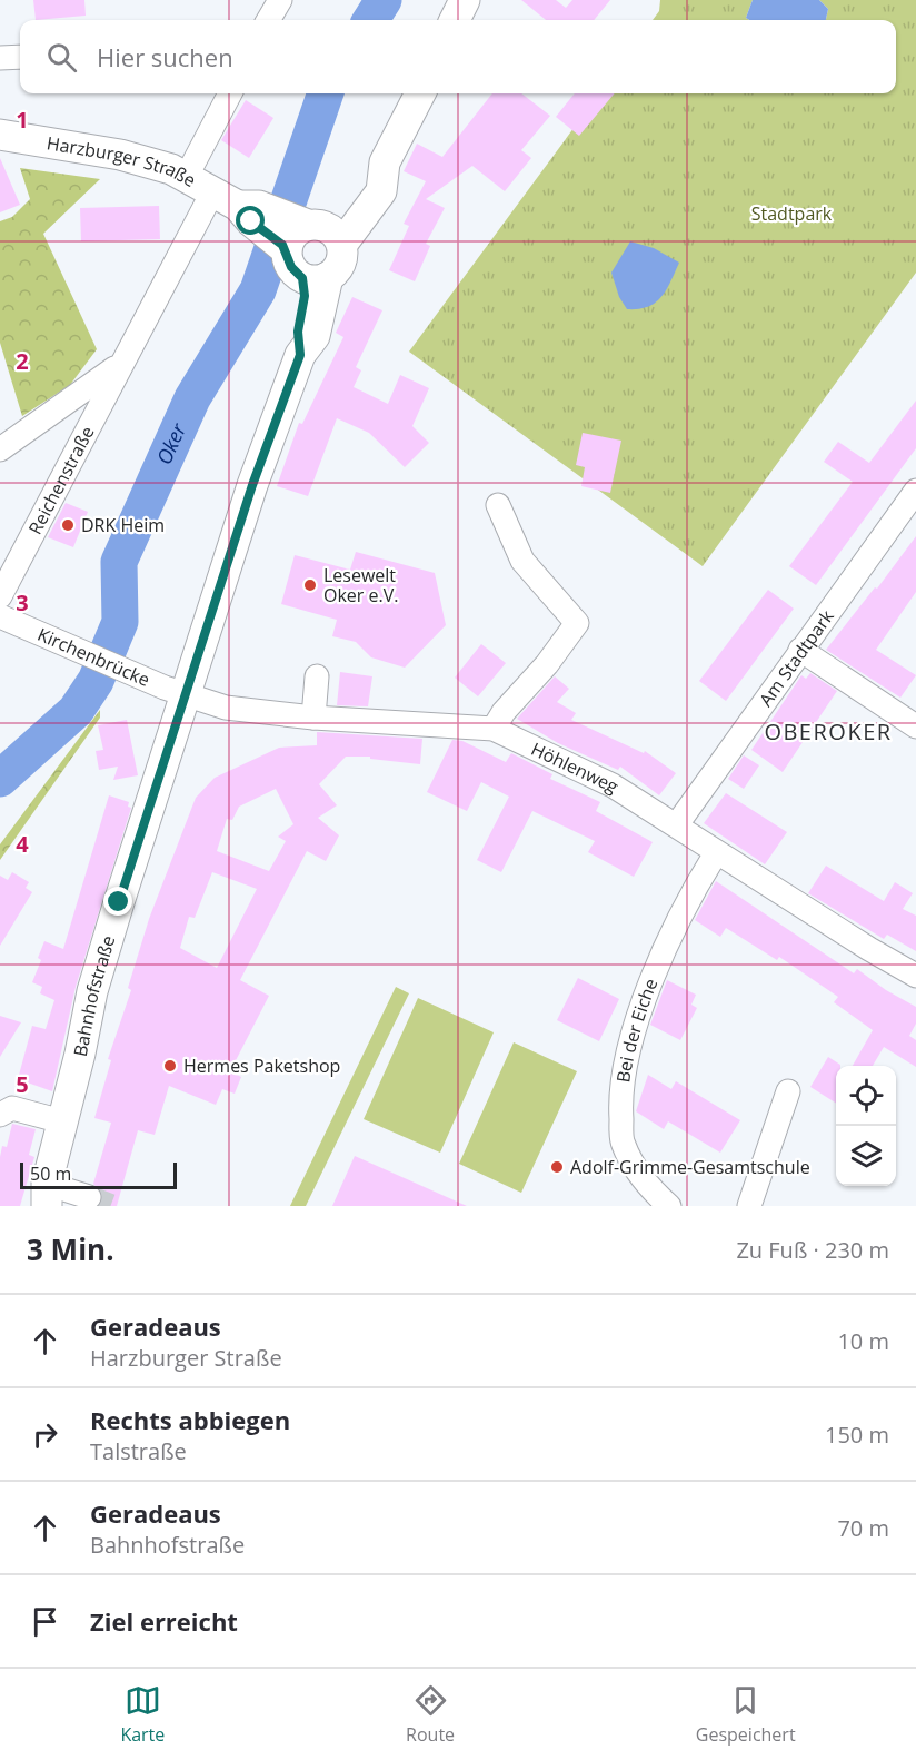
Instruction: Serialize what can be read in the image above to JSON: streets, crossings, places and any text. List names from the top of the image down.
{
  "streets": {
    "main road": ["Harzburger Straße", "Bahnhofstraße"],
    "street": [
      "Reichenstraße",
      "Kirchenbrücke",
      "Am Stadtpark",
      "Höhlenweg",
      "Bei der Eiche"
    ]
  },
  "crossings": [
    ["Harzburger Straße", "Reichenstraße"],
    ["Harzburger Straße", "Bahnhofstraße"],
    ["Kirchenbrücke", "Höhlenweg"],
    ["Kirchenbrücke", "Bahnhofstraße"],
    ["Am Stadtpark", "Höhlenweg"],
    ["Höhlenweg", "Bahnhofstraße"],
    ["Höhlenweg", "Bei der Eiche"]
  ],
  "districts": ["OBEROKER"],
  "water": ["Oker"],
  "parks": ["Stadtpark"],
  "places": [
    "DRK Heim",
    "Lesewelt Oker e.V.",
    "Hermes Paketshop",
    "Adolf-Grimme-Gesamtschule"
  ],
  "scale_bar": "50 m",
  "page": {
    "search": "Hier suchen",
    "scale": "50 m",
    "heading": ["3 Min.", "Zu Fuß · 230 m"],
    "list": [
      ["Geradeaus", "Harzburger Straße", "10 m"],
      ["Rechts abbiegen", "Talstraße", "150 m"],
      ["Geradeaus", "Bahnhofstraße", "70 m"],
      "Ziel erreicht"
    ],
    "nav": ["Karte", "Route", "Gespeichert"]
  },
  "grid": {
    "rows": [
      "1",
      "2",
      "3",
      "4",
      "5"
    ]
  }
}
